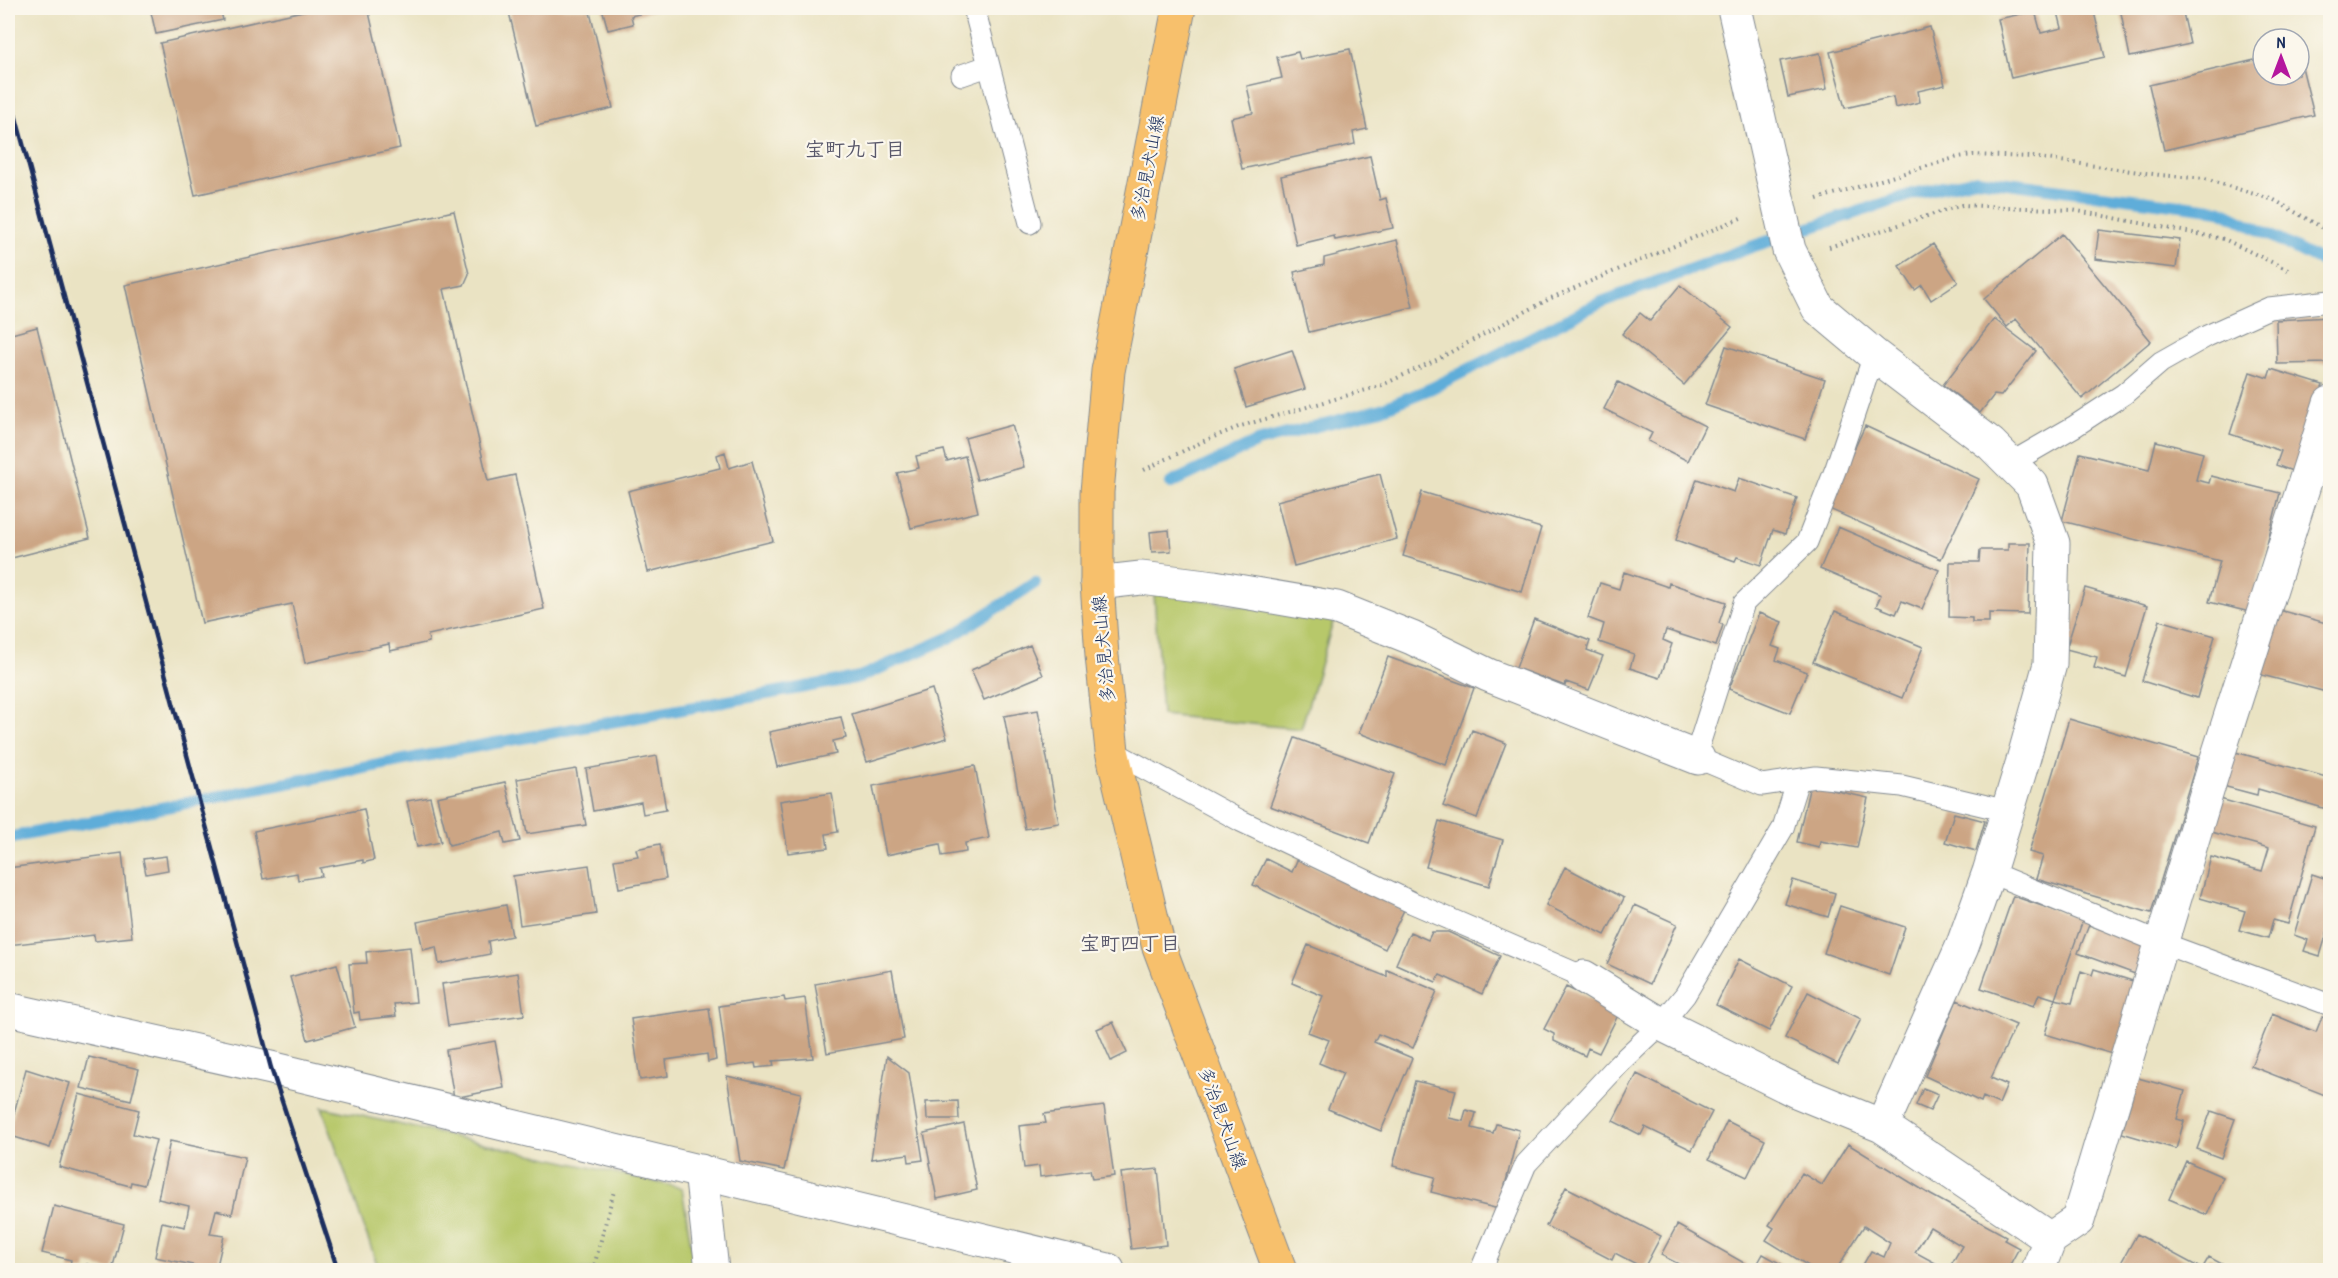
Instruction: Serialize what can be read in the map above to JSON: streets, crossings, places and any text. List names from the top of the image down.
{
  "streets": {
    "main road": ["多治見犬山線"]
  },
  "districts": ["宝町九丁目", "宝町四丁目"],
  "north": "top"
}
